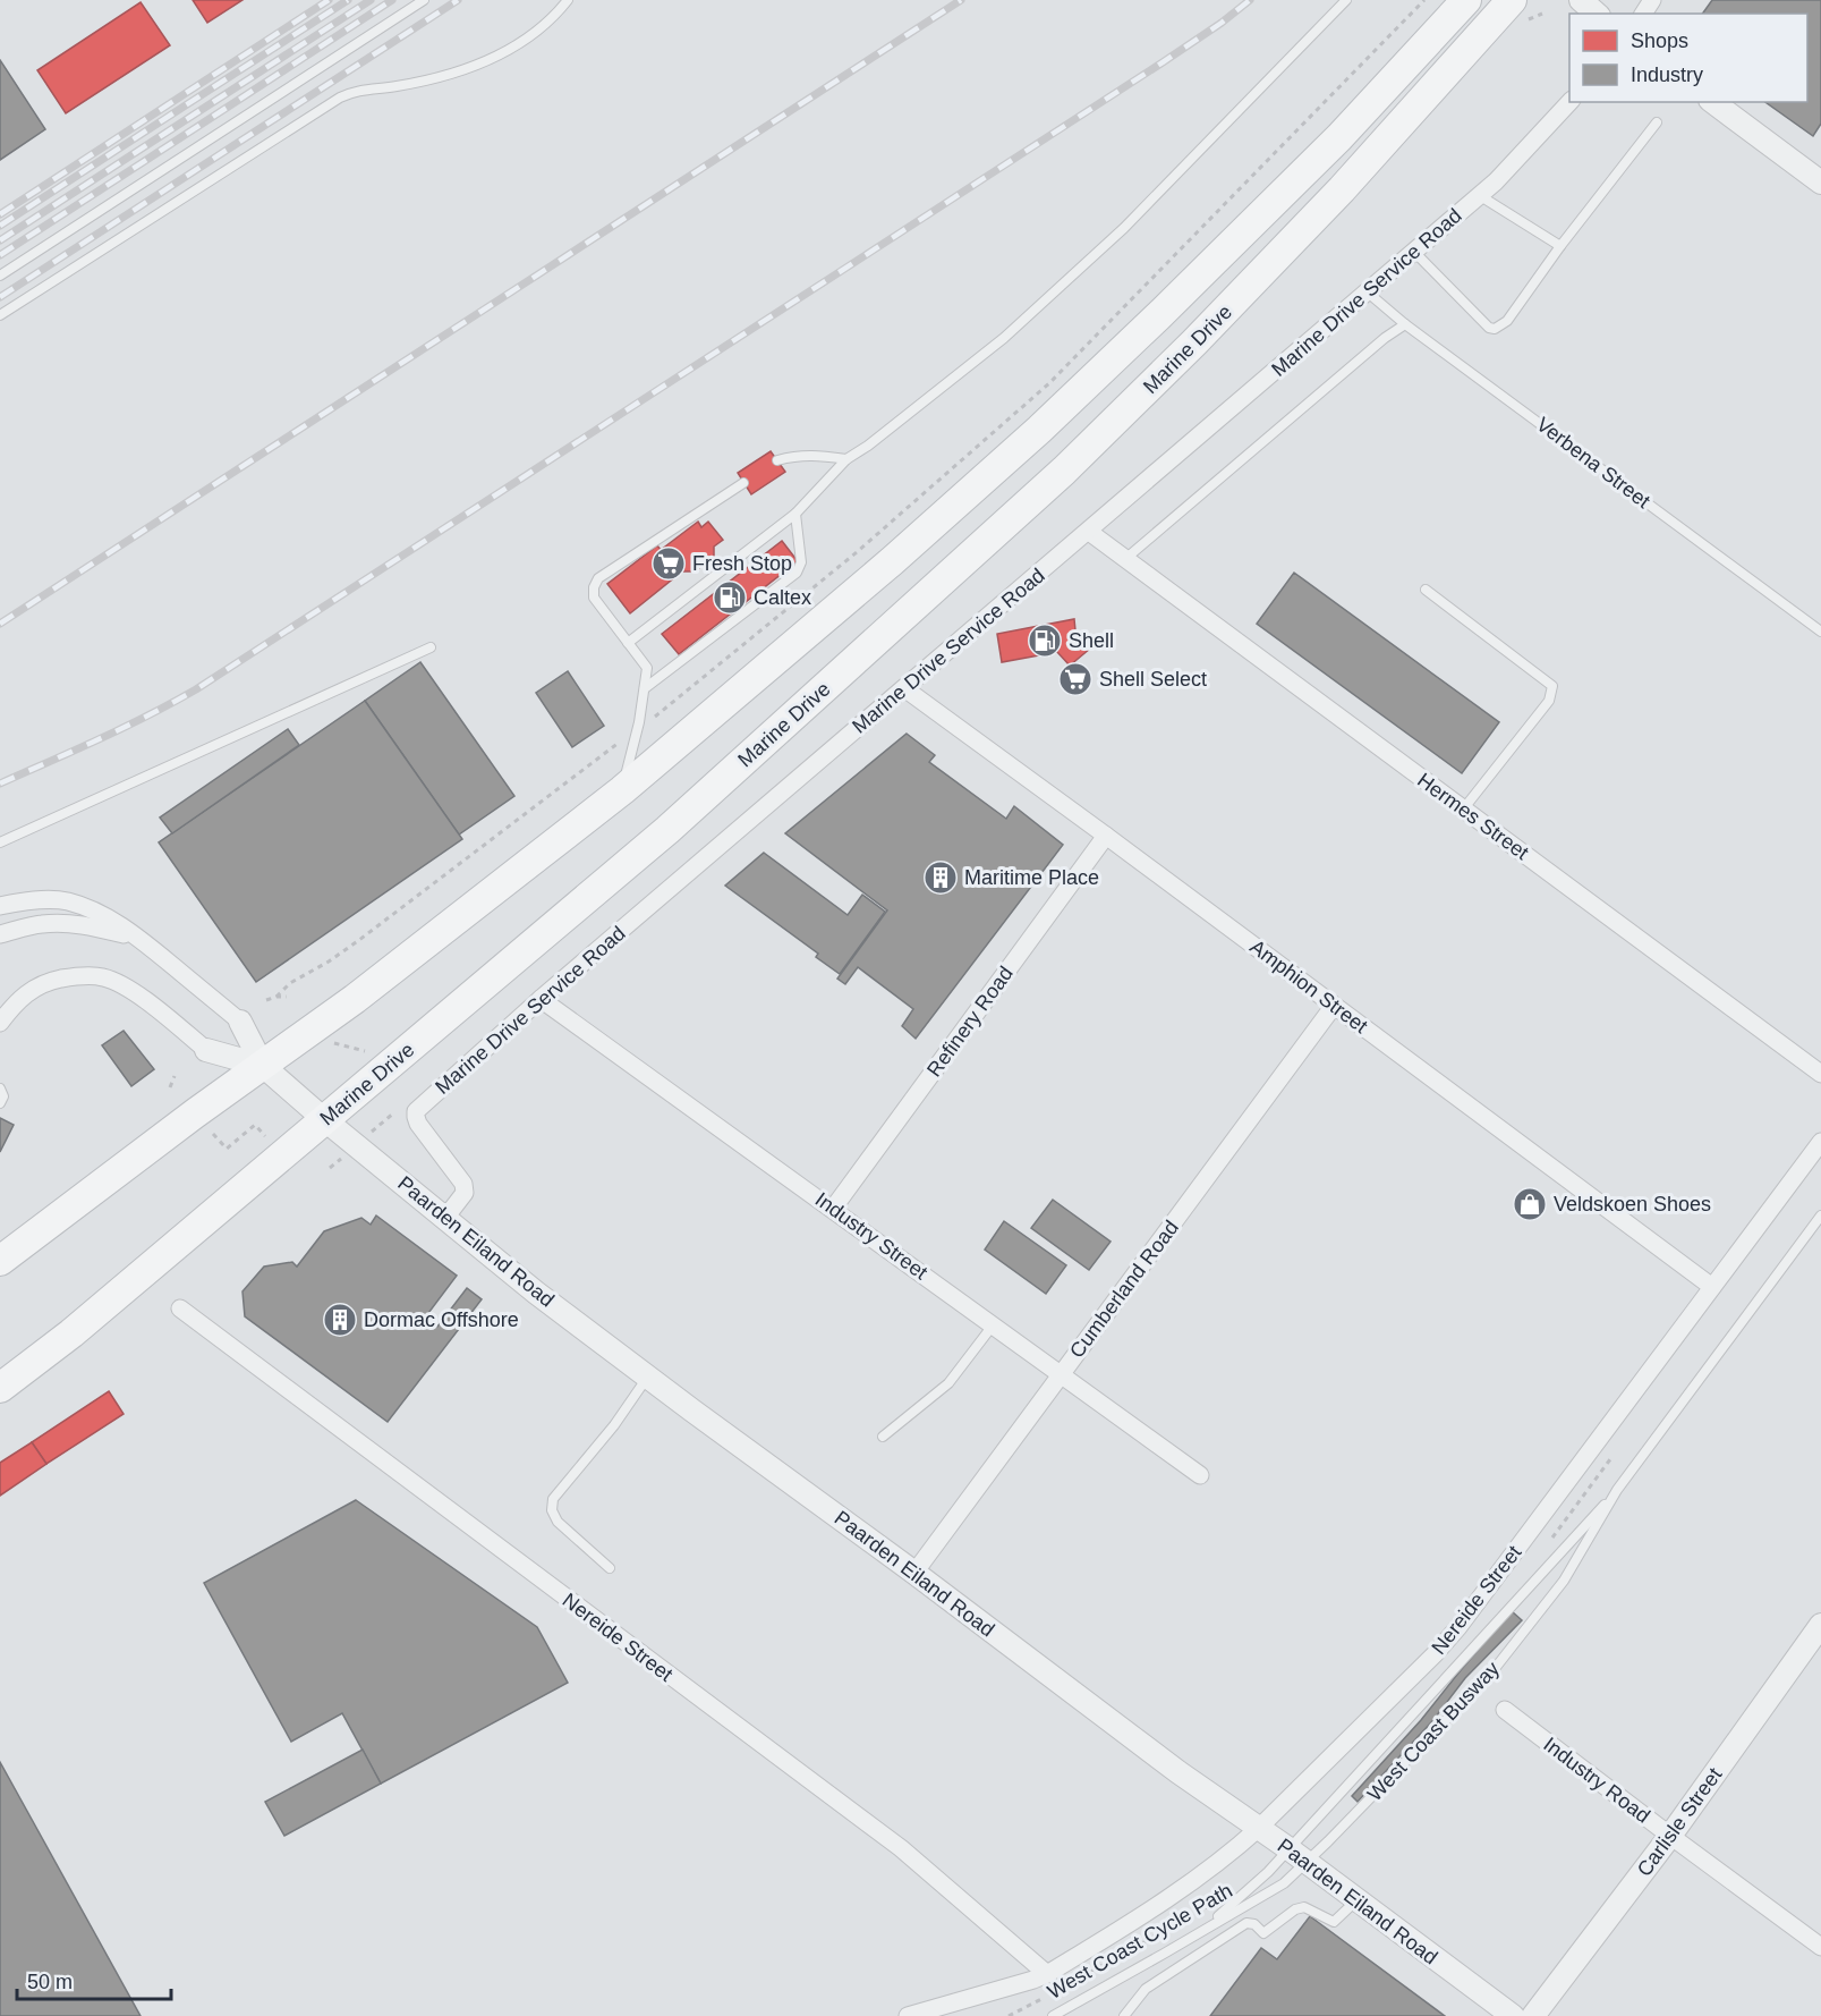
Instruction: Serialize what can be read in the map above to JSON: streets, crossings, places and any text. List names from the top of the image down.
{
  "streets": {
    "main road": ["Marine Drive"],
    "street": [
      "Marine Drive Service Road",
      "Hermes Street",
      "Amphion Street",
      "Refinery Road",
      "Industry Street",
      "Paarden Eiland Road",
      "Cumberland Road",
      "Nereide Street",
      "Industry Road",
      "Carlisle Street"
    ],
    "lane": ["Verbena Street", "West Coast Busway"],
    "path": ["West Coast Cycle Path"]
  },
  "crossings": [
    ["Marine Drive Service Road", "Verbena Street"],
    ["Marine Drive Service Road", "Hermes Street"],
    ["Marine Drive Service Road", "Amphion Street"],
    ["Marine Drive Service Road", "Industry Street"],
    ["Marine Drive Service Road", "Paarden Eiland Road"],
    ["Marine Drive", "Paarden Eiland Road"],
    ["Amphion Street", "Refinery Road"],
    ["Amphion Street", "Cumberland Road"],
    ["Amphion Street", "Nereide Street"],
    ["Refinery Road", "Industry Street"],
    ["Industry Street", "Cumberland Road"],
    ["Paarden Eiland Road", "Cumberland Road"],
    ["Paarden Eiland Road", "Nereide Street"],
    ["Paarden Eiland Road", "West Coast Busway"],
    ["Industry Road", "Carlisle Street"]
  ],
  "places": {
    "supermarket": ["Fresh Stop", "Shell Select"],
    "fuel station": ["Caltex", "Shell"],
    "building": ["Maritime Place", "Dormac Offshore"],
    "shop": ["Veldskoen Shoes"]
  },
  "legend": ["Shops", "Industry"],
  "scale_bar": "50 m"
}
